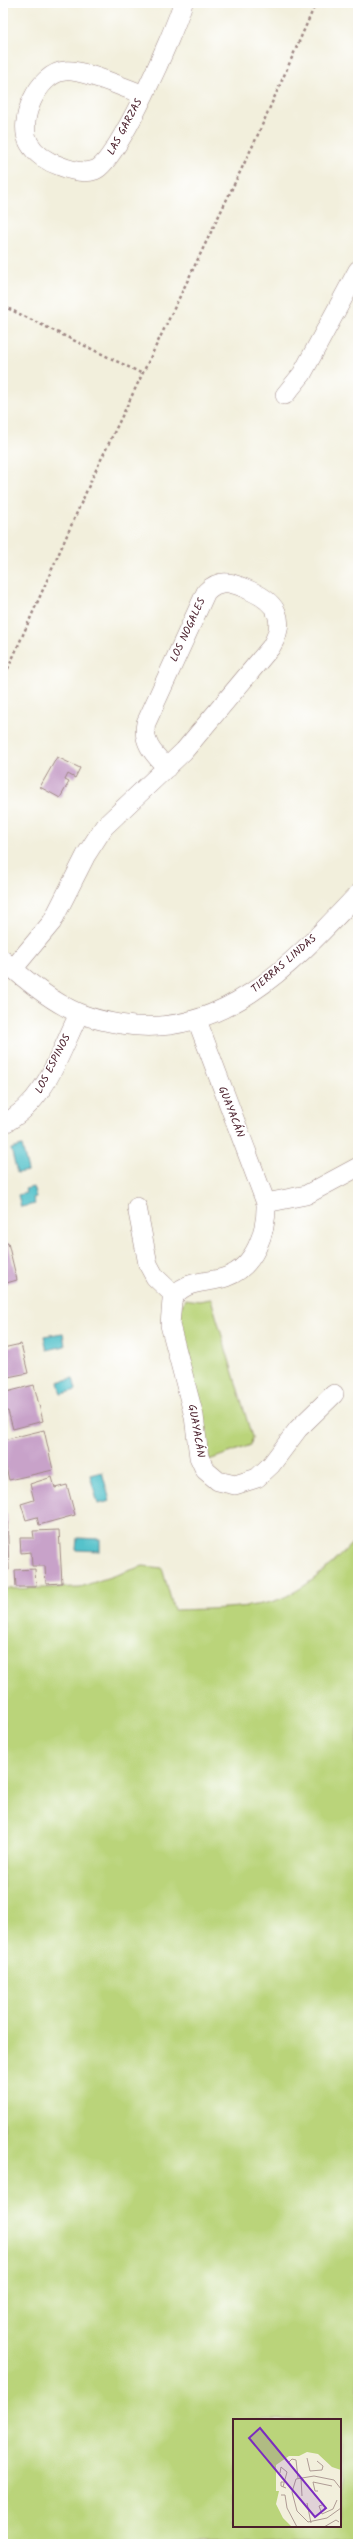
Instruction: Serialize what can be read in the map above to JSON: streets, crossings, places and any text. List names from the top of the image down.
{
  "streets": {
    "street": [
      "LAS GARZAS",
      "LOS NOGALES",
      "TIERRAS LINDAS",
      "LOS ESPINOS",
      "GUAYACÁN"
    ]
  },
  "crossings": [
    ["LOS NOGALES", "TIERRAS LINDAS"],
    ["TIERRAS LINDAS", "LOS ESPINOS"],
    ["TIERRAS LINDAS", "GUAYACÁN"]
  ]
}
